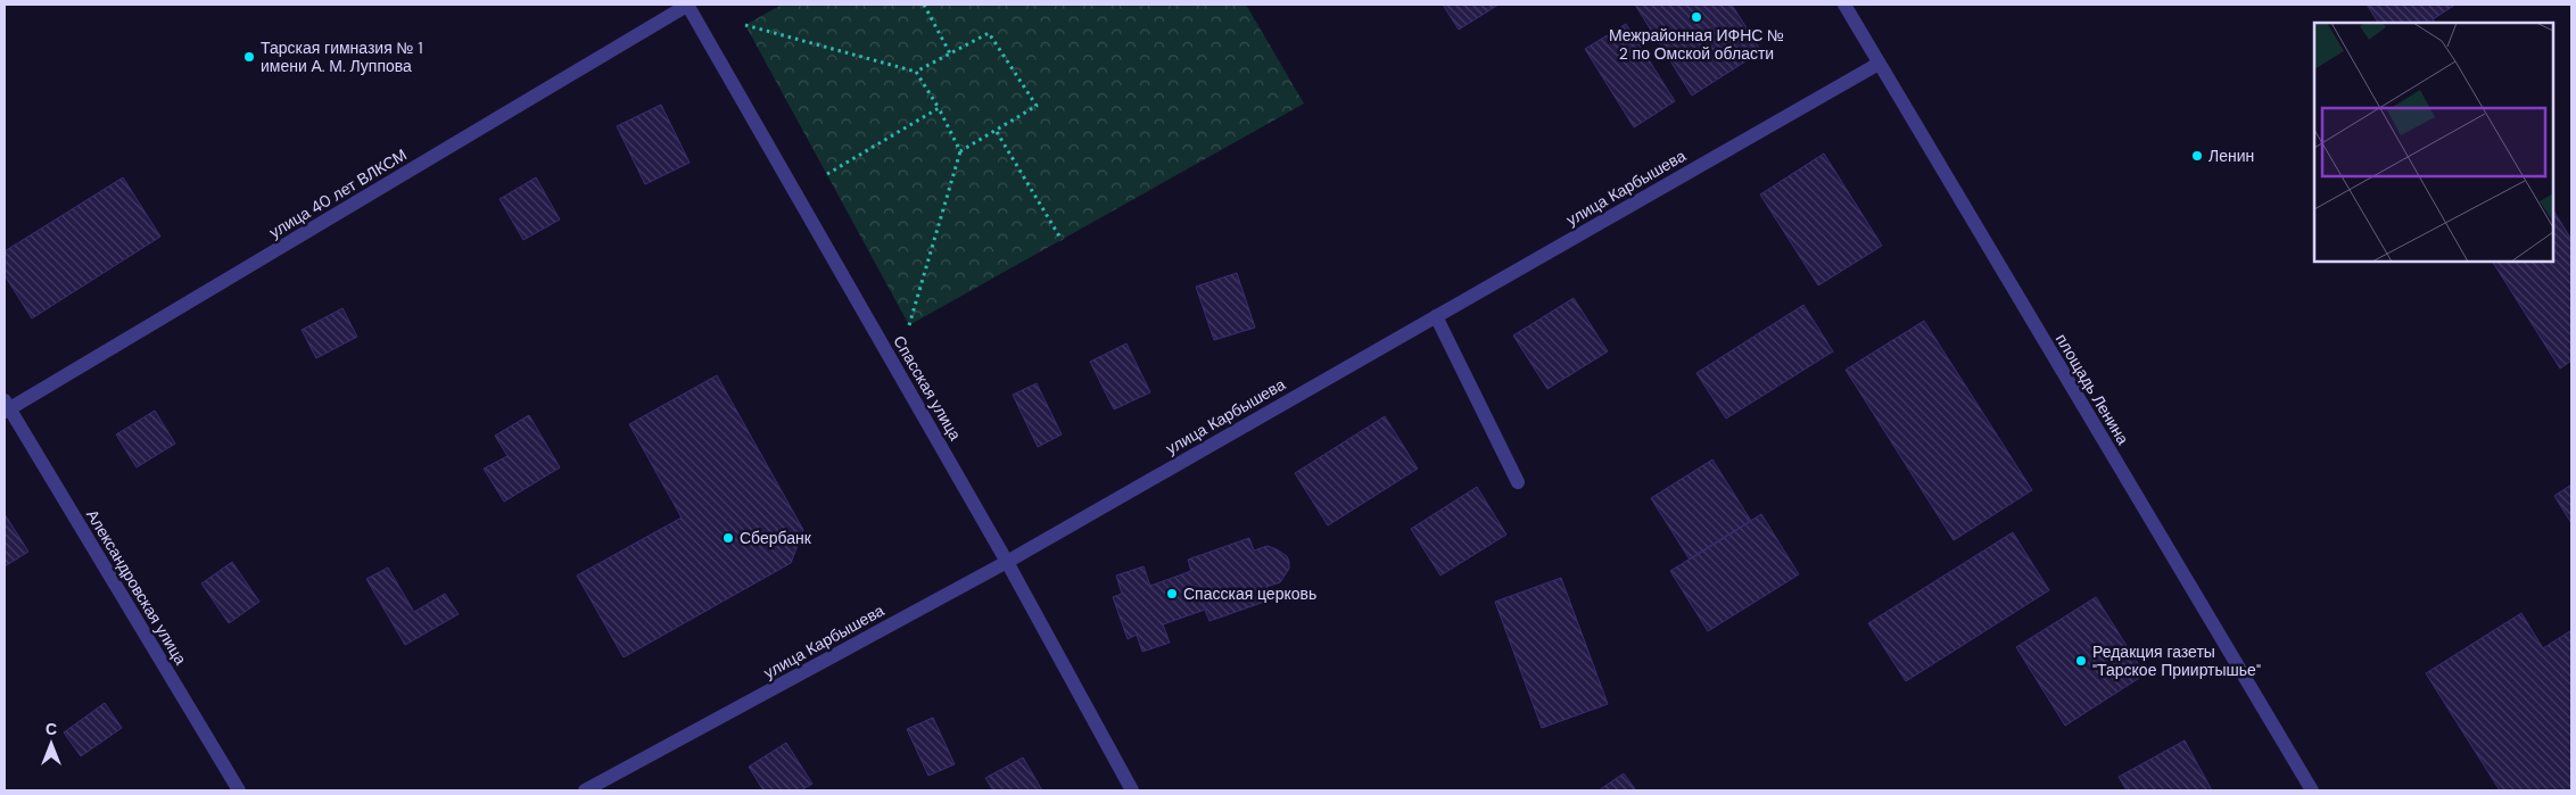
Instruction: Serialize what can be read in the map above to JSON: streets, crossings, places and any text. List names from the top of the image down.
{
  "streets": {
    "street": [
      "улица Карбышева",
      "улица 40 лет ВЛКСМ",
      "Спасская улица",
      "площадь Ленина",
      "Александровская улица"
    ]
  },
  "crossings": [
    ["улица Карбышева", "Спасская улица"],
    ["улица Карбышева", "площадь Ленина"],
    ["улица 40 лет ВЛКСМ", "Спасская улица"],
    ["улица 40 лет ВЛКСМ", "Александровская улица"]
  ],
  "places": [
    "Межрайонная ИФНС № 2 по Омской области",
    "Тарская гимназия № 1 имени А. М. Луппова",
    "Ленин",
    "Сбербанк",
    "Спасская церковь",
    "Редакция газеты \"Тарское Прииртышье\""
  ],
  "north": "top"
}
